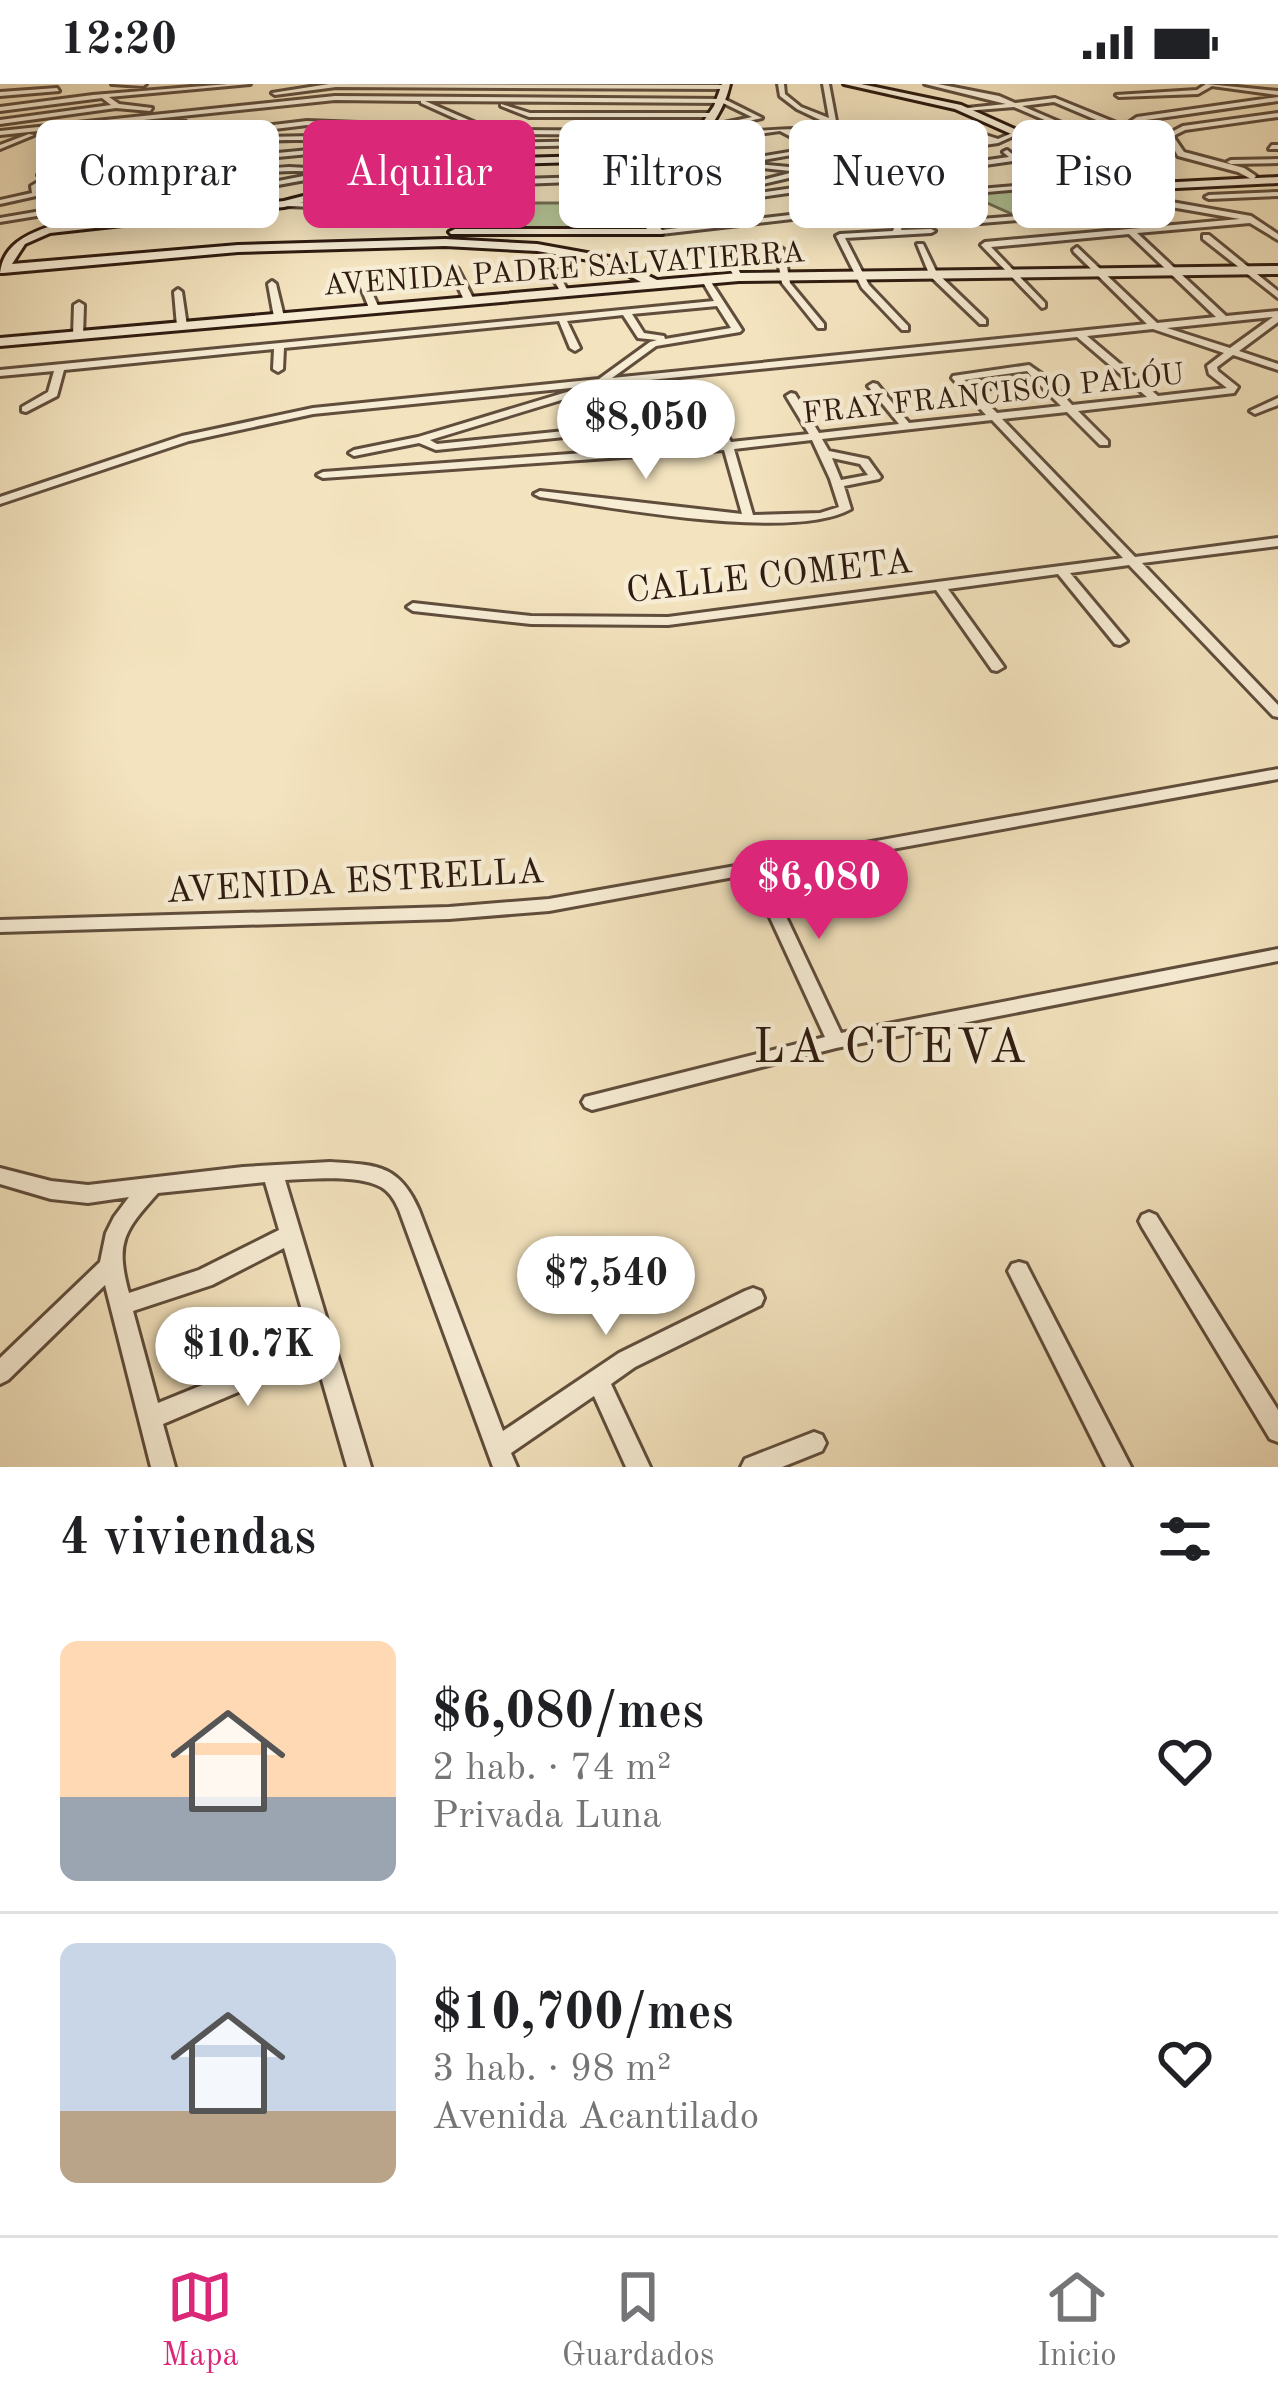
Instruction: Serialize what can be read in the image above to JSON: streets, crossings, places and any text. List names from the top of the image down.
{
  "streets": {
    "street": [
      "AVENIDA PADRE SALVATIERRA",
      "FRAY FRANCISCO PALÓU",
      "CALLE COMETA",
      "AVENIDA ESTRELLA"
    ]
  },
  "districts": ["LA CUEVA"],
  "page": {
    "status": "12:20",
    "chip": [
      "Comprar",
      "Alquilar",
      "Filtros",
      "Nuevo",
      "Piso"
    ],
    "price": [
      "$8,050",
      "$6,080",
      "$7,540",
      "$10.7K"
    ],
    "heading": "4 viviendas",
    "list": [
      {
        "name": "$6,080/mes",
        "note": "2 hab. · 74 m² · Privada Luna"
      },
      {
        "name": "$10,700/mes",
        "note": "3 hab. · 98 m² · Avenida Acantilado"
      }
    ],
    "tabs": ["Mapa", "Guardados", "Inicio"]
  }
}
